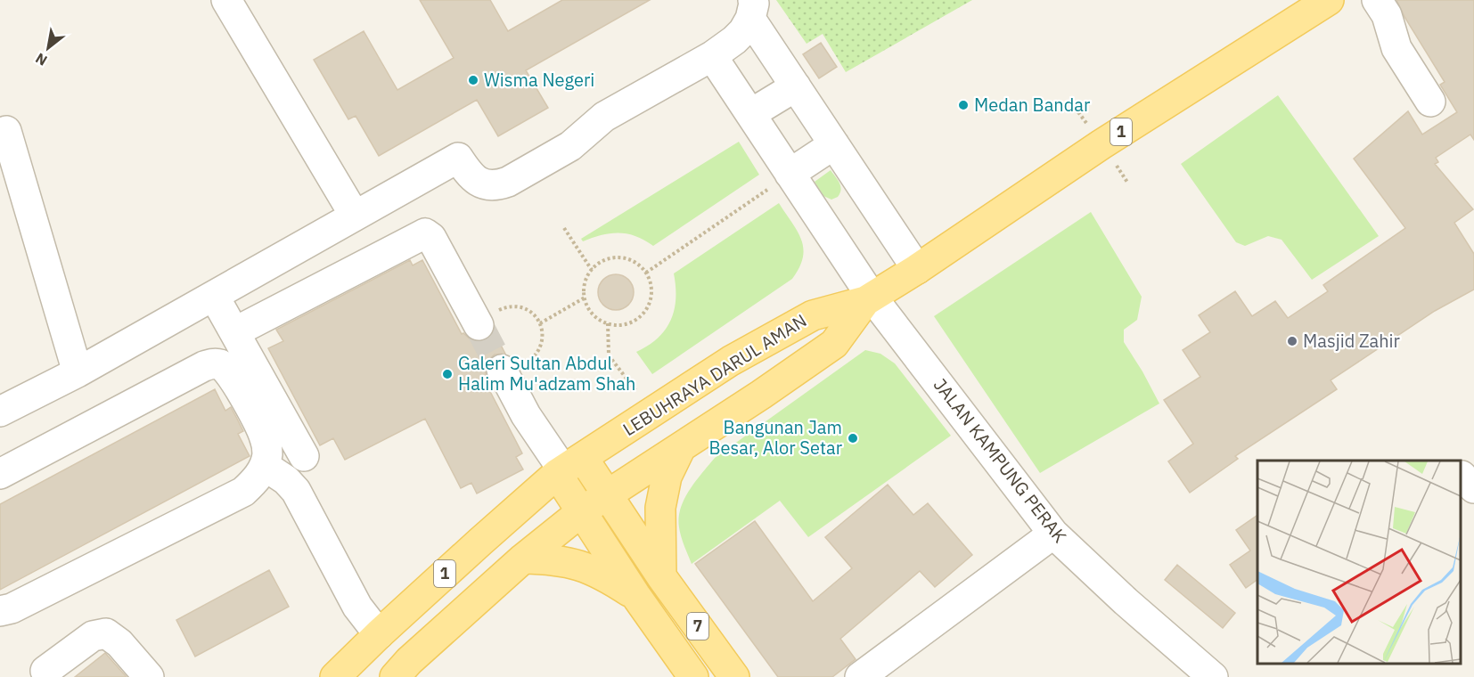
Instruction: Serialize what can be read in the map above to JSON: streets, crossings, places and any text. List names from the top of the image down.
{
  "streets": {
    "main road": ["1", "LEBUHRAYA DARUL AMAN", "7"],
    "street": ["JALAN KAMPUNG PERAK"]
  },
  "crossings": [
    ["1", "LEBUHRAYA DARUL AMAN"],
    ["1", "JALAN KAMPUNG PERAK"],
    ["1", "7"],
    ["LEBUHRAYA DARUL AMAN", "JALAN KAMPUNG PERAK"],
    ["LEBUHRAYA DARUL AMAN", "7"]
  ],
  "places": [
    "Wisma Negeri",
    "Medan Bandar",
    "Masjid Zahir",
    "Galeri Sultan Abdul Halim Mu'adzam Shah",
    "Bangunan Jam Besar, Alor Setar"
  ],
  "north": "bottom left"
}
